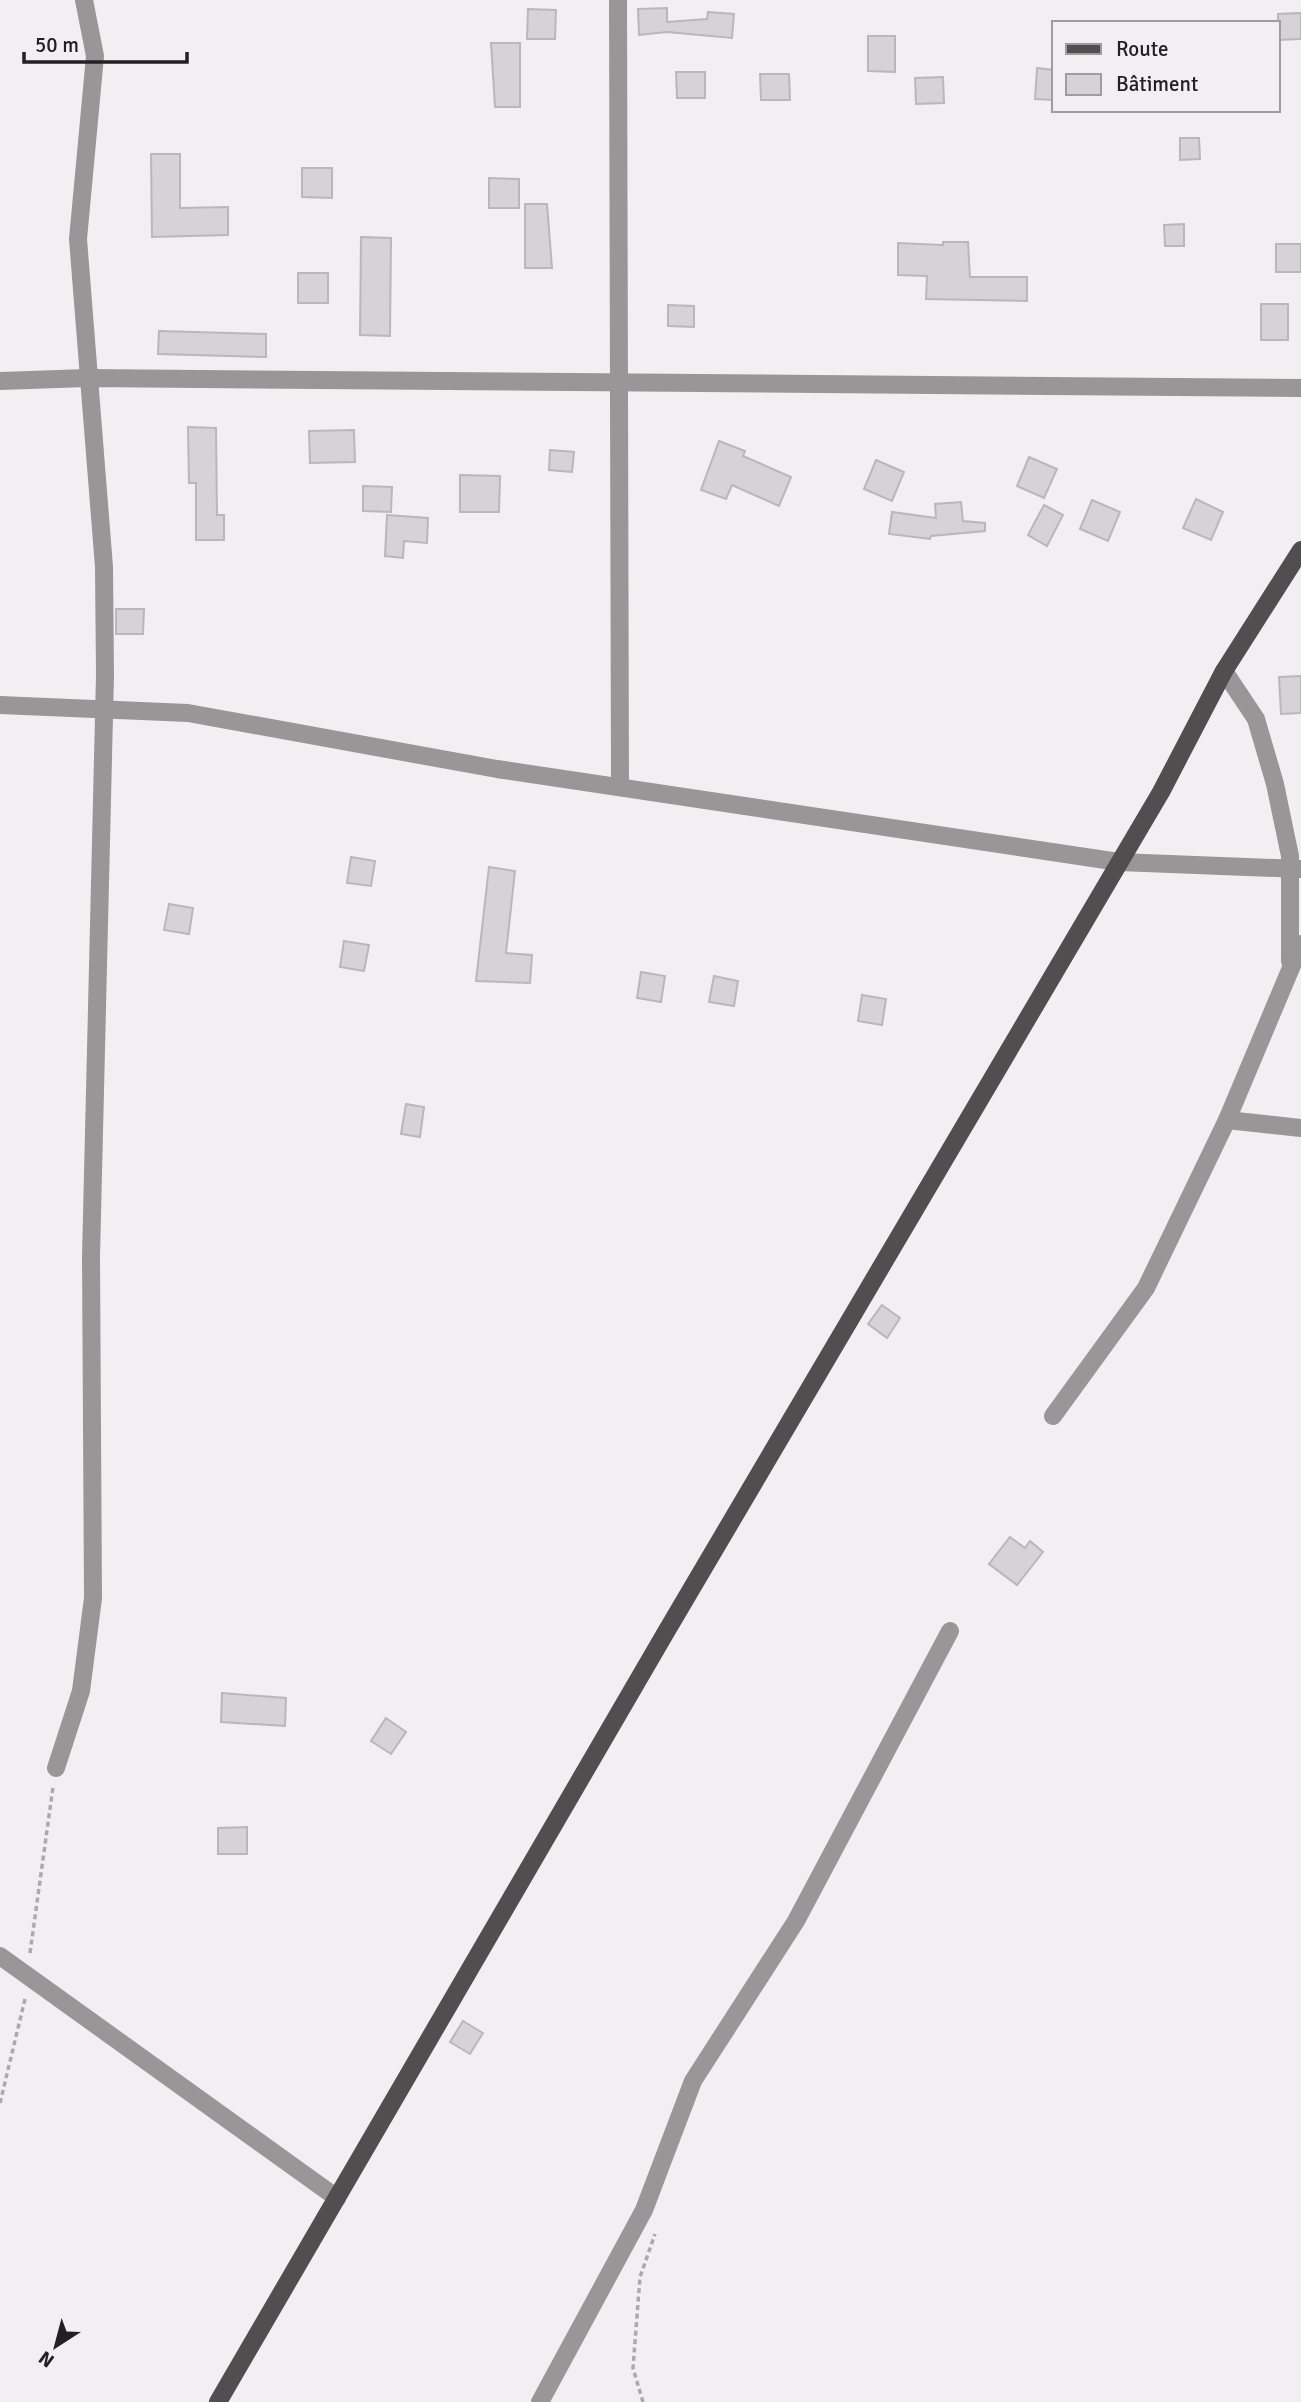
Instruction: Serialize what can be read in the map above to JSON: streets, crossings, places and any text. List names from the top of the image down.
{
  "legend": ["Route", "Bâtiment"],
  "scale_bar": "50 m",
  "north": "bottom left"
}
